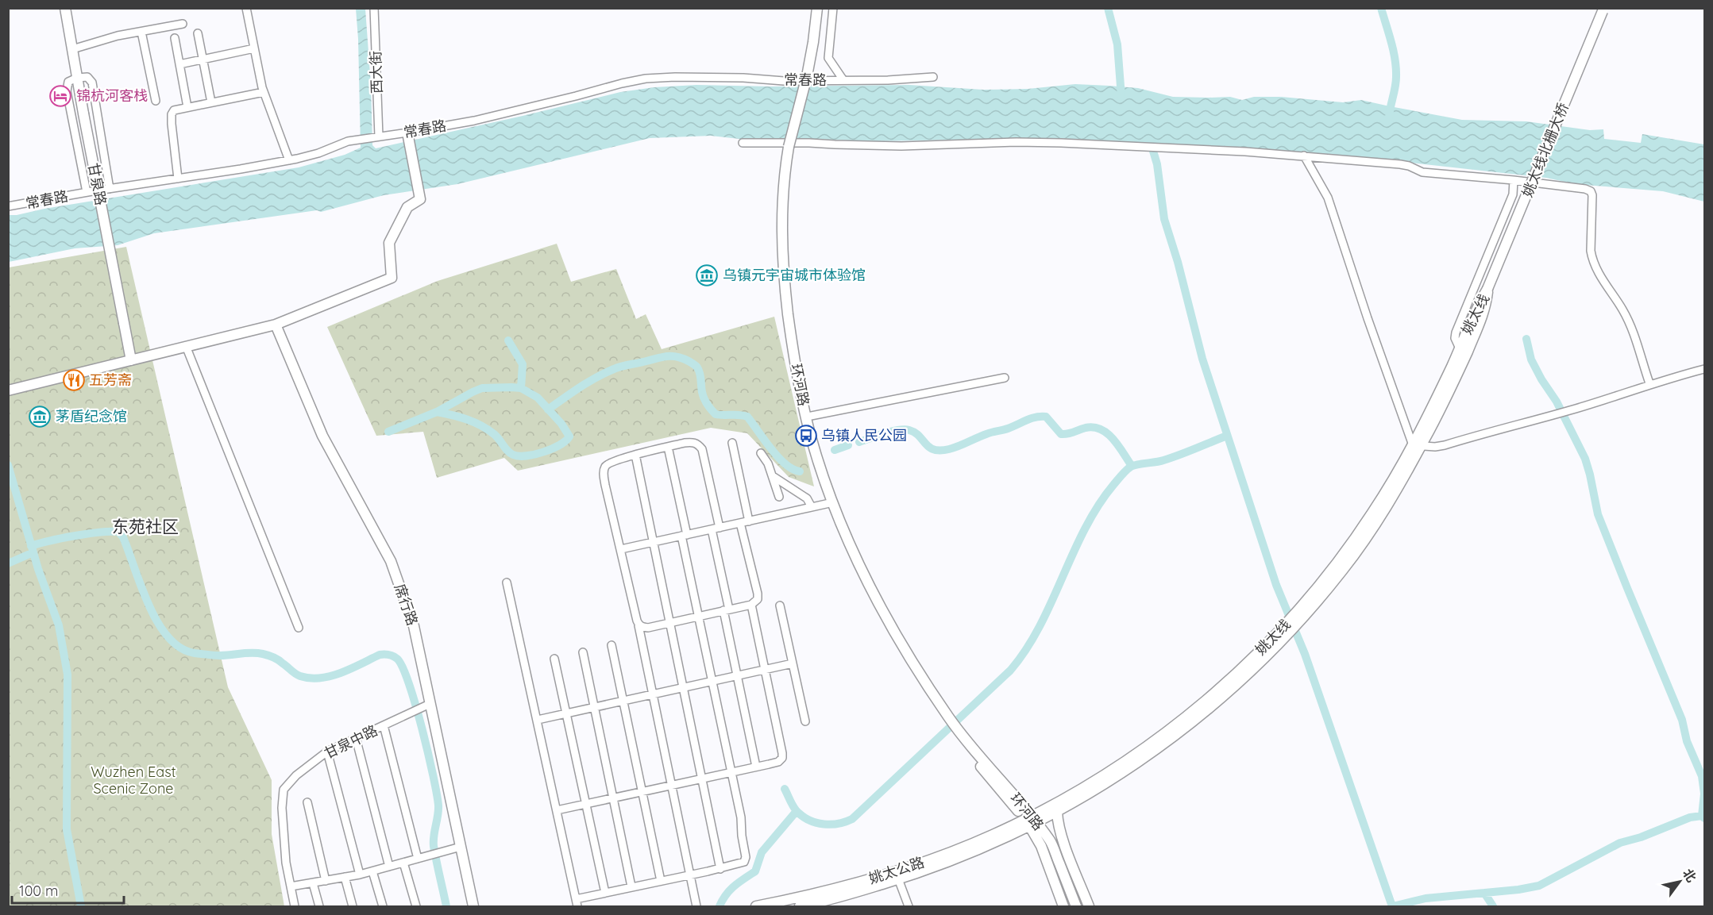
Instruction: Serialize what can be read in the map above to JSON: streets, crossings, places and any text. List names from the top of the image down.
{
  "streets": {
    "street": [
      "西大街",
      "常春路",
      "姚太线北栅大桥",
      "甘泉路",
      "姚太线",
      "环河路",
      "席行路",
      "甘泉中路",
      "姚太公路"
    ]
  },
  "crossings": [
    ["西大街", "常春路"],
    ["姚太线北栅大桥", "姚太线"],
    ["姚太线", "环河路"],
    ["姚太线", "姚太公路"],
    ["环河路", "姚太公路"],
    ["席行路", "甘泉中路"]
  ],
  "districts": ["东苑社区"],
  "parks": ["Wuzhen East Scenic Zone"],
  "places": {
    "hotel": ["锦杭河客栈"],
    "museum": ["乌镇元宇宙城市体验馆", "茅盾纪念馆"],
    "restaurant": ["五芳斋"],
    "bus stop": ["乌镇人民公园"]
  },
  "scale_bar": "100 m",
  "north": "top right"
}
